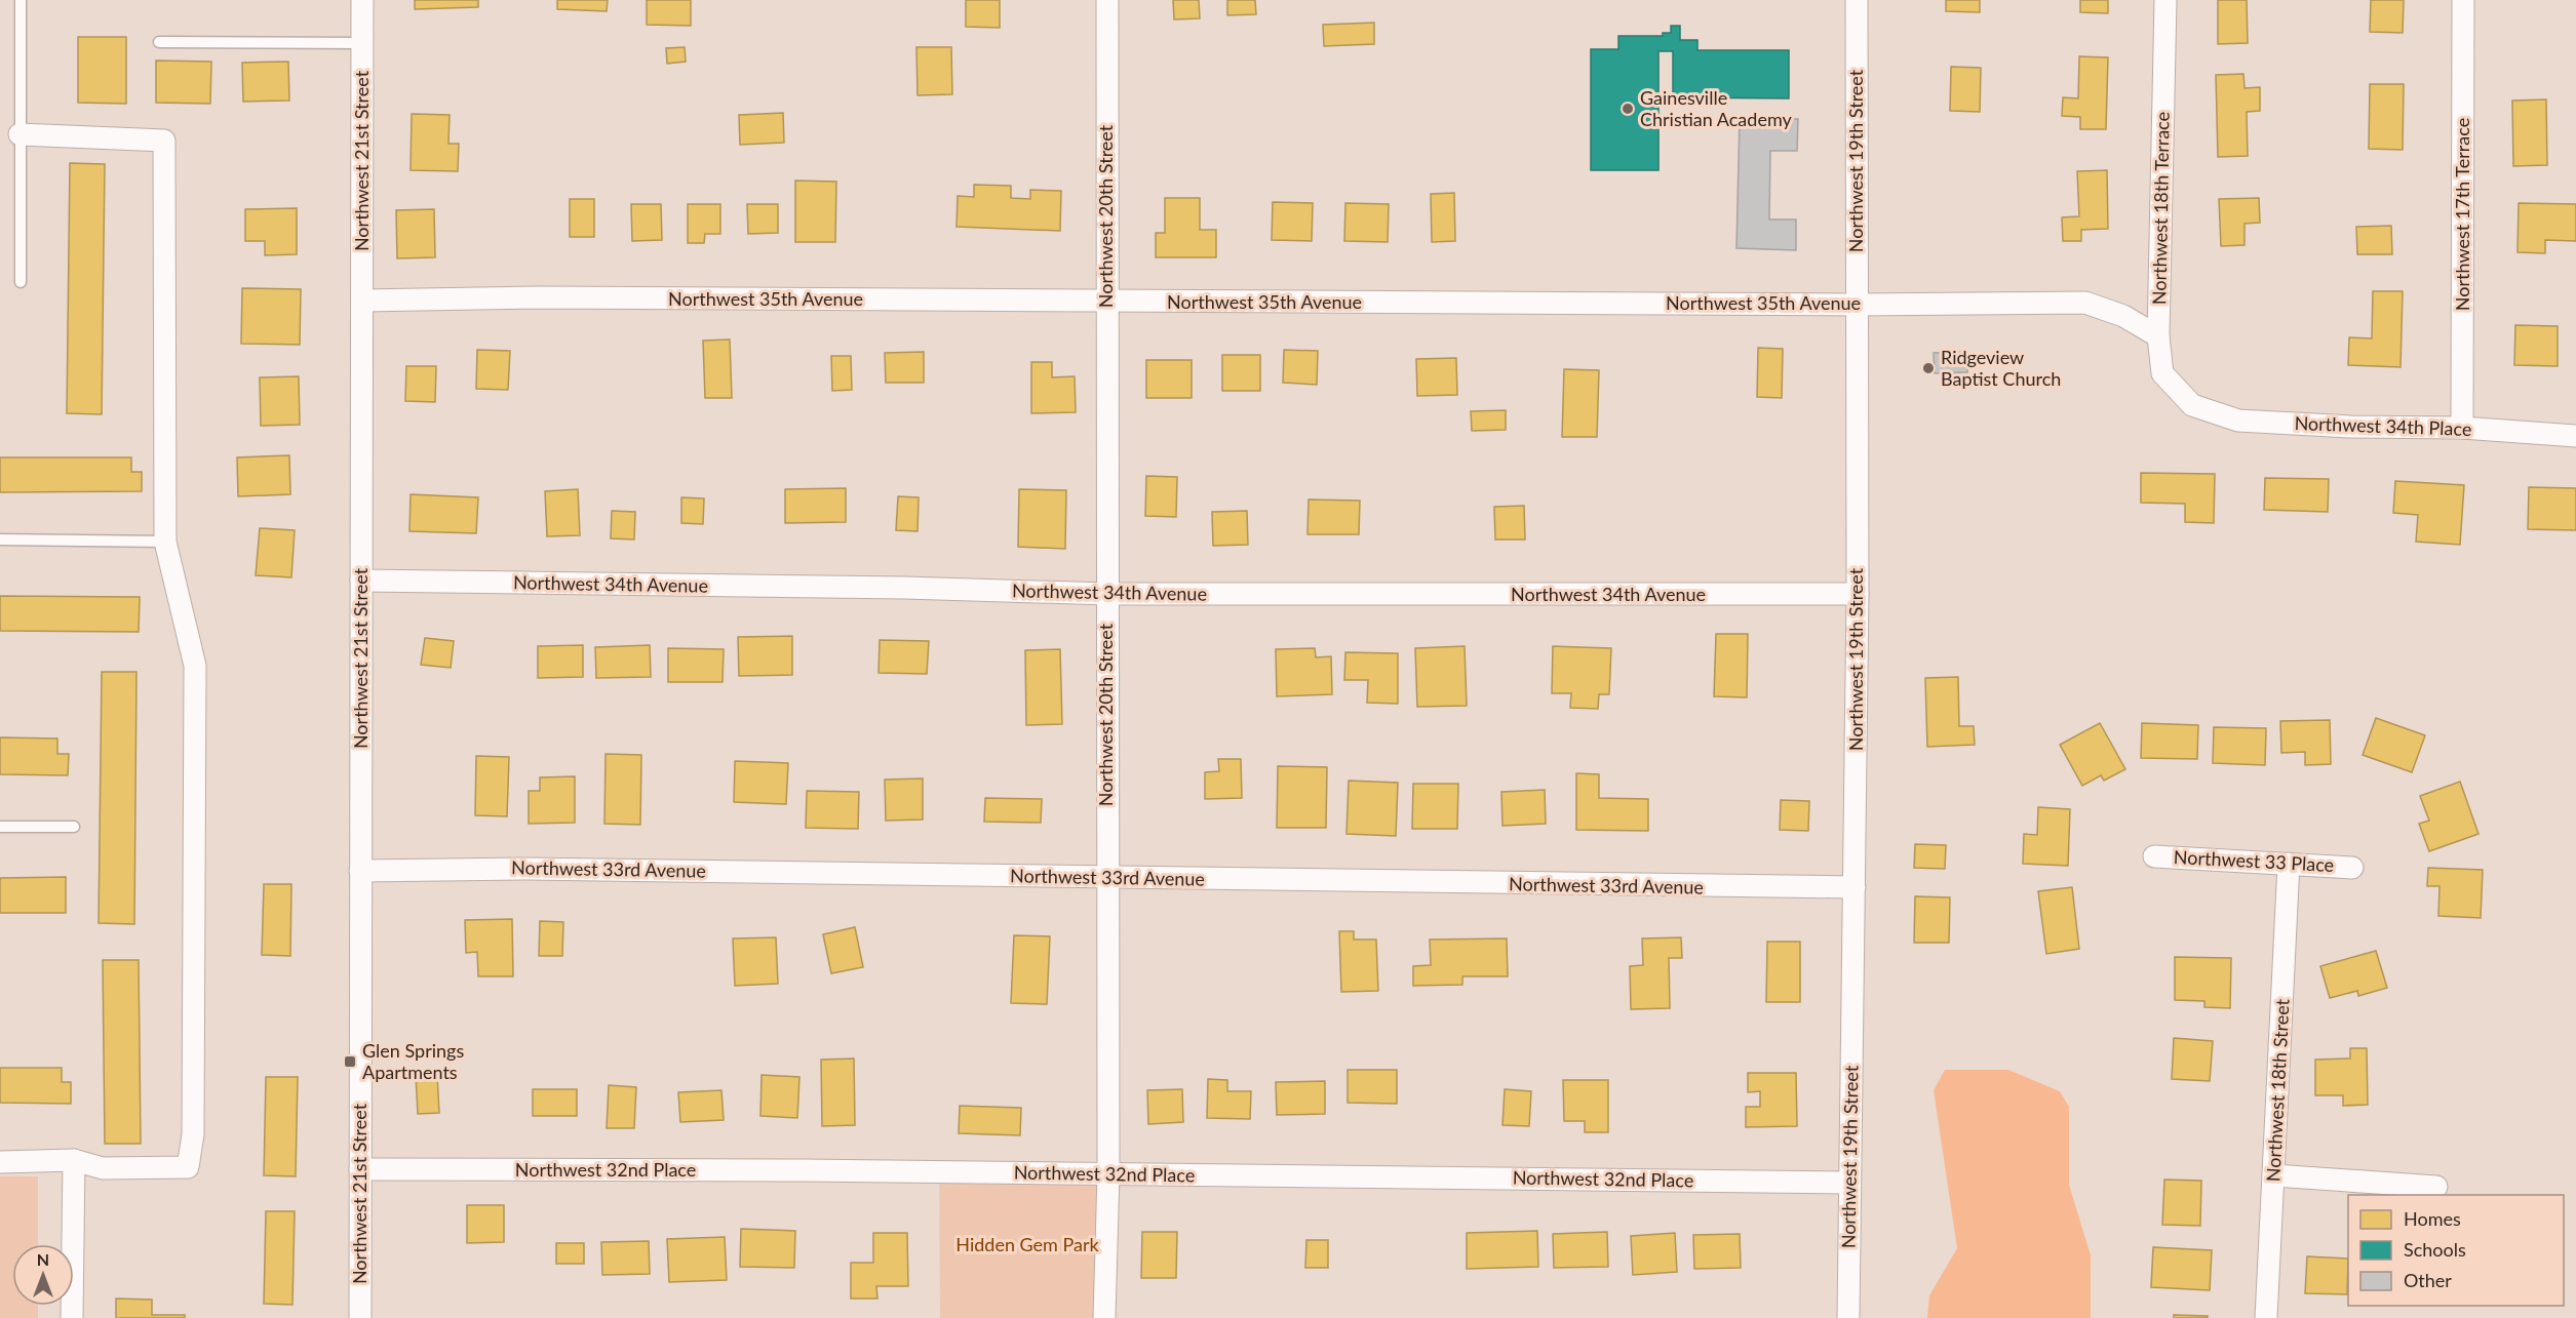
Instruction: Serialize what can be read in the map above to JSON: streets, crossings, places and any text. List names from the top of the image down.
{
  "streets": {
    "street": [
      "Northwest 21st Street",
      "Northwest 19th Street",
      "Northwest 18th Terrace",
      "Northwest 17th Terrace",
      "Northwest 20th Street",
      "Northwest 35th Avenue",
      "Northwest 34th Place",
      "Northwest 34th Avenue",
      "Northwest 33 Place",
      "Northwest 33rd Avenue",
      "Northwest 18th Street",
      "Northwest 32nd Place"
    ]
  },
  "crossings": [
    ["Northwest 21st Street", "Northwest 35th Avenue"],
    ["Northwest 21st Street", "Northwest 34th Avenue"],
    ["Northwest 21st Street", "Northwest 33rd Avenue"],
    ["Northwest 21st Street", "Northwest 32nd Place"],
    ["Northwest 19th Street", "Northwest 35th Avenue"],
    ["Northwest 19th Street", "Northwest 34th Avenue"],
    ["Northwest 19th Street", "Northwest 33rd Avenue"],
    ["Northwest 19th Street", "Northwest 32nd Place"],
    ["Northwest 18th Terrace", "Northwest 35th Avenue"],
    ["Northwest 18th Terrace", "Northwest 34th Place"],
    ["Northwest 17th Terrace", "Northwest 34th Place"],
    ["Northwest 20th Street", "Northwest 35th Avenue"],
    ["Northwest 20th Street", "Northwest 34th Avenue"],
    ["Northwest 20th Street", "Northwest 33rd Avenue"],
    ["Northwest 20th Street", "Northwest 32nd Place"],
    ["Northwest 33 Place", "Northwest 18th Street"]
  ],
  "parks": ["Hidden Gem Park"],
  "places": {
    "other": ["Gainesville Christian Academy", "Ridgeview Baptist Church"],
    "transit": ["Glen Springs Apartments"]
  },
  "legend": ["Homes", "Schools", "Other"],
  "north": "top"
}
